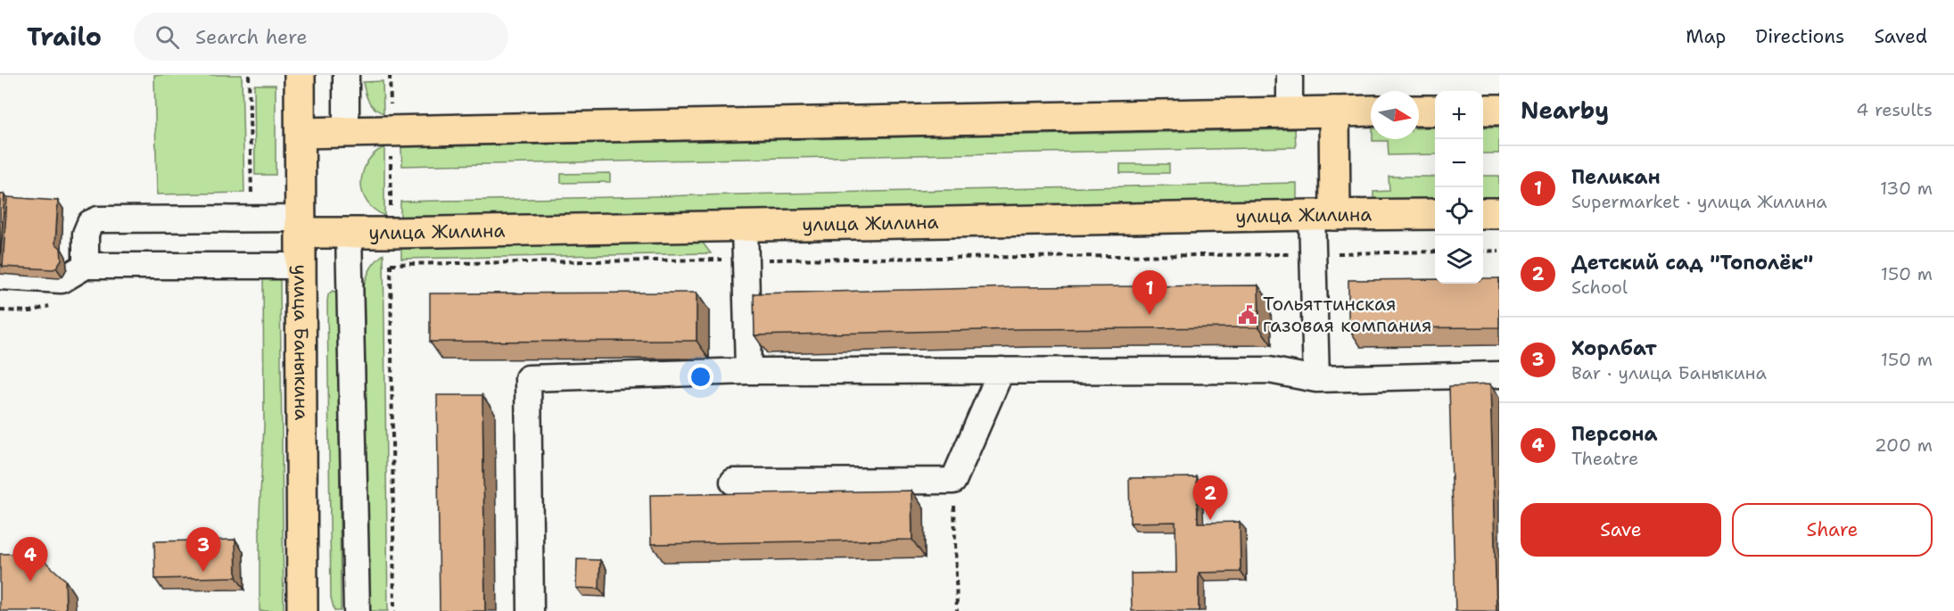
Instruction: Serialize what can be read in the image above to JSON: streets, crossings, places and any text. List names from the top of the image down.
{
  "streets": {
    "main road": ["улица Жилина", "улица Баныкина"]
  },
  "crossings": [
    ["улица Жилина", "улица Баныкина"]
  ],
  "places": {
    "public building": ["Тольяттинская газовая компания"]
  },
  "north": "right",
  "page": {
    "header": "Trailo",
    "search": "Search here",
    "nav": ["Map", "Directions", "Saved"],
    "heading": ["Nearby", "4 results"],
    "map_buttons": ["+", "−"],
    "list": [
      {
        "mark": "1",
        "name": "Пеликан",
        "note": "Supermarket · улица Жилина",
        "value": "130 m"
      },
      {
        "mark": "2",
        "name": "Детский сад \"Тополёк\"",
        "note": "School",
        "value": "150 m"
      },
      {
        "mark": "3",
        "name": "Хорлбат",
        "note": "Bar · улица Баныкина",
        "value": "150 m"
      },
      {
        "mark": "4",
        "name": "Персона",
        "note": "Theatre",
        "value": "200 m"
      }
    ],
    "pins": [
      "1",
      "2",
      "3",
      "4"
    ],
    "buttons": ["Save", "Share"]
  }
}
